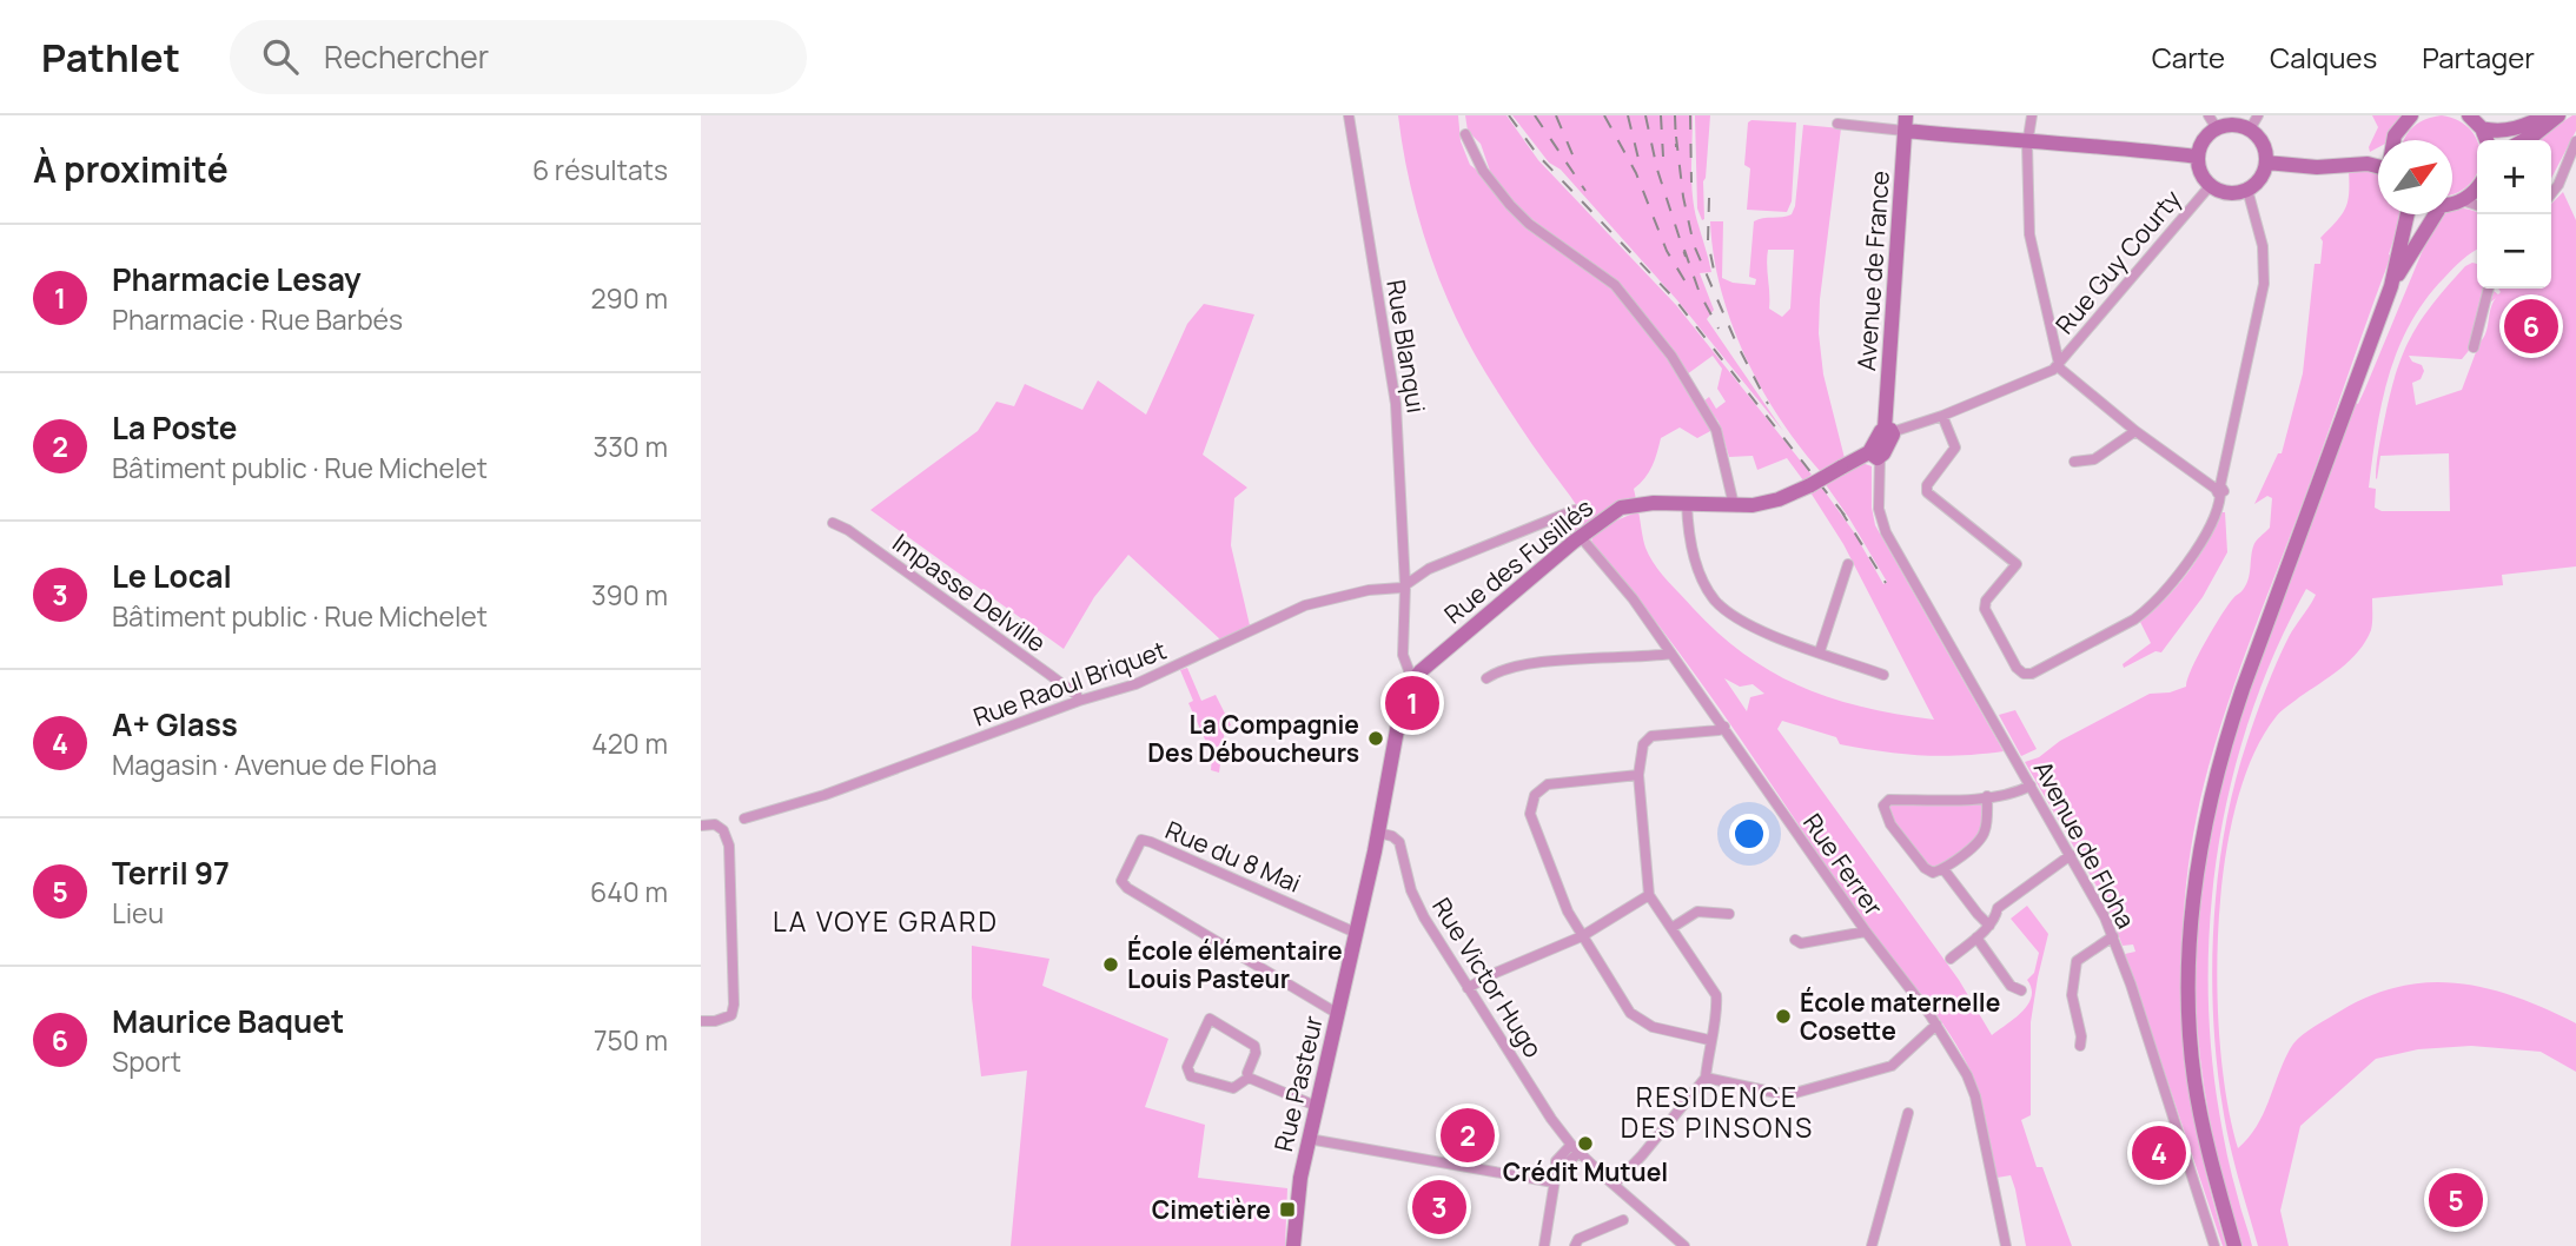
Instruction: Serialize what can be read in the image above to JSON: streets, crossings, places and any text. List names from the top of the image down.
{
  "streets": {
    "street": [
      "Rue Guy Courty",
      "Avenue de France",
      "Rue Blanqui",
      "Rue des Fusillés",
      "Impasse Delville",
      "Rue Raoul Briquet",
      "Avenue de Floha",
      "Rue du 8 Mai",
      "Rue Ferrer",
      "Rue Victor Hugo",
      "Rue Pasteur"
    ]
  },
  "crossings": [
    ["Rue Blanqui", "Rue des Fusillés"],
    ["Rue Blanqui", "Rue Raoul Briquet"],
    ["Rue Blanqui", "Rue Pasteur"],
    ["Rue des Fusillés", "Avenue de Floha"],
    ["Rue des Fusillés", "Rue Ferrer"],
    ["Rue des Fusillés", "Rue Pasteur"],
    ["Impasse Delville", "Rue Raoul Briquet"],
    ["Rue du 8 Mai", "Rue Pasteur"],
    ["Rue Victor Hugo", "Rue Pasteur"]
  ],
  "districts": ["LA VOYE GRARD", "RESIDENCE DES PINSONS"],
  "places": {
    "other": [
      "La Compagnie Des Déboucheurs",
      "École élémentaire Louis Pasteur",
      "École maternelle Cosette",
      "Crédit Mutuel"
    ],
    "transit": ["Cimetière"]
  },
  "north": "top right",
  "page": {
    "header": "Pathlet",
    "search": "Rechercher",
    "nav": ["Carte", "Calques", "Partager"],
    "heading": ["À proximité", "6 résultats"],
    "map_buttons": ["+", "−"],
    "list": [
      {
        "mark": "1",
        "name": "Pharmacie Lesay",
        "note": "Pharmacie · Rue Barbés",
        "value": "290 m"
      },
      {
        "mark": "2",
        "name": "La Poste",
        "note": "Bâtiment public · Rue Michelet",
        "value": "330 m"
      },
      {
        "mark": "3",
        "name": "Le Local",
        "note": "Bâtiment public · Rue Michelet",
        "value": "390 m"
      },
      {
        "mark": "4",
        "name": "A+ Glass",
        "note": "Magasin · Avenue de Floha",
        "value": "420 m"
      },
      {
        "mark": "5",
        "name": "Terril 97",
        "note": "Lieu",
        "value": "640 m"
      },
      {
        "mark": "6",
        "name": "Maurice Baquet",
        "note": "Sport",
        "value": "750 m"
      }
    ],
    "pins": [
      "6",
      "1",
      "2",
      "4",
      "5",
      "3"
    ]
  }
}
